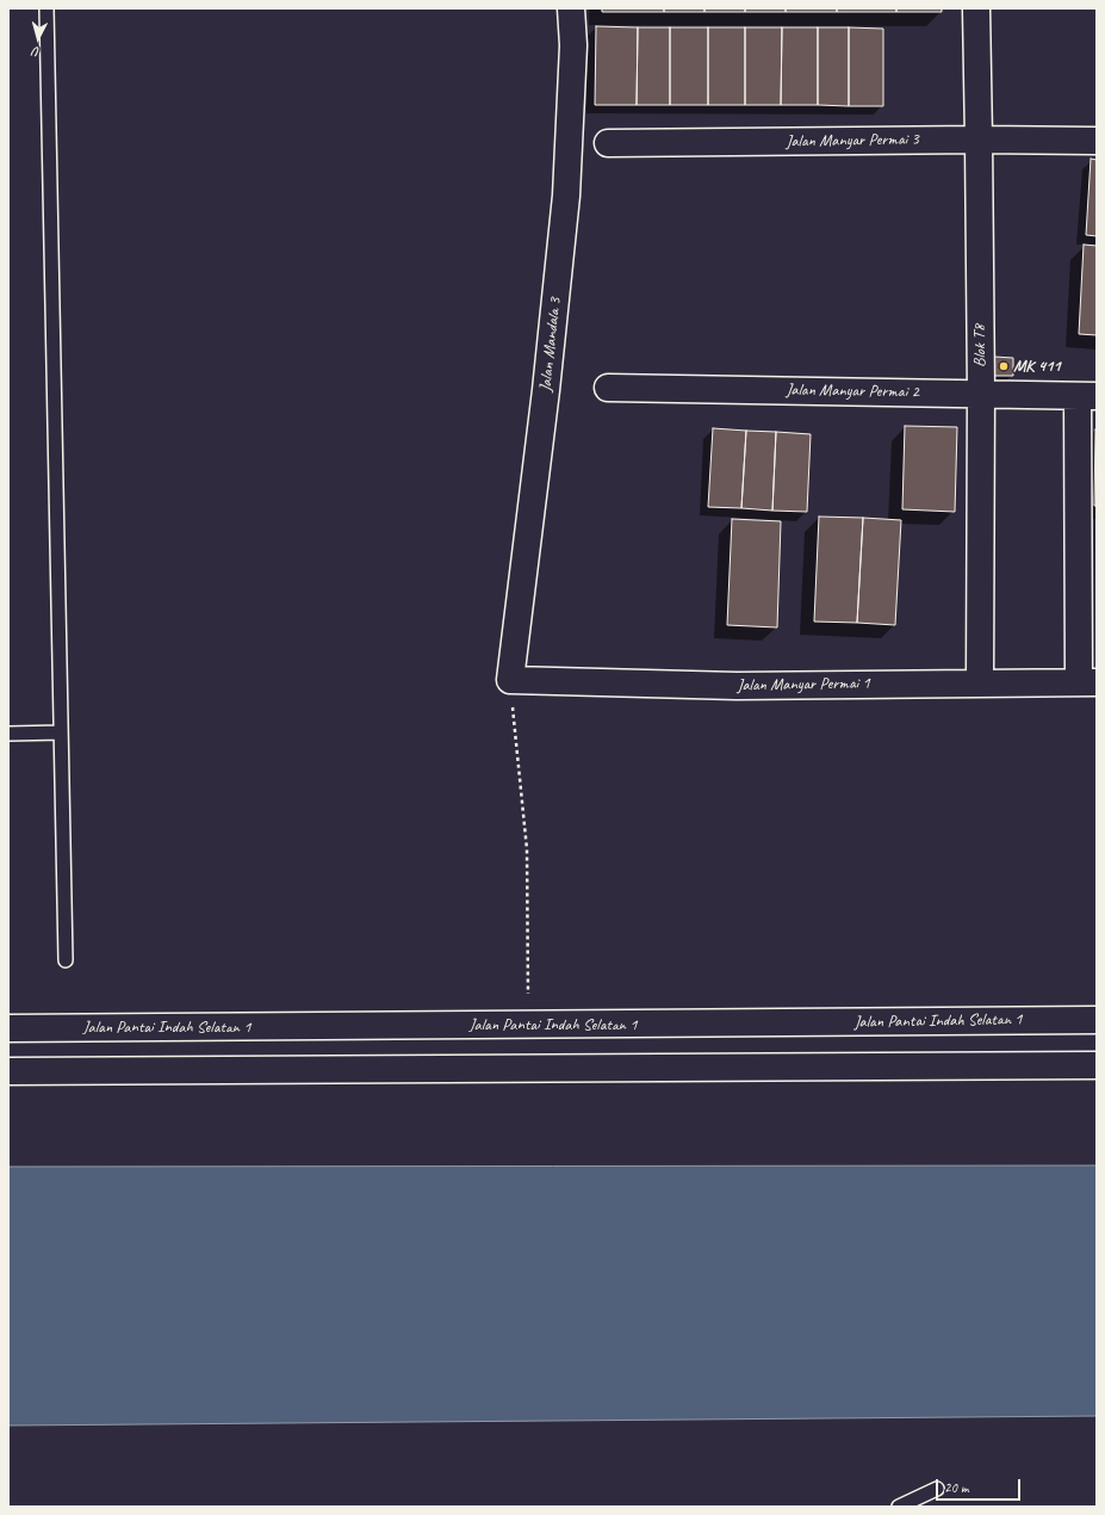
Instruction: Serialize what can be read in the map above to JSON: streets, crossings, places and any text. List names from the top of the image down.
{
  "streets": {
    "street": [
      "Jalan Manyar Permai 3",
      "Jalan Mandala 3",
      "Blok T8",
      "Jalan Manyar Permai 2",
      "Jalan Manyar Permai 1",
      "Jalan Pantai Indah Selatan 1"
    ]
  },
  "crossings": [
    ["Jalan Manyar Permai 3", "Blok T8"],
    ["Jalan Mandala 3", "Jalan Manyar Permai 1"],
    ["Blok T8", "Jalan Manyar Permai 2"],
    ["Blok T8", "Jalan Manyar Permai 1"]
  ],
  "places": ["MK 411"],
  "scale_bar": "20 m",
  "north": "bottom"
}
